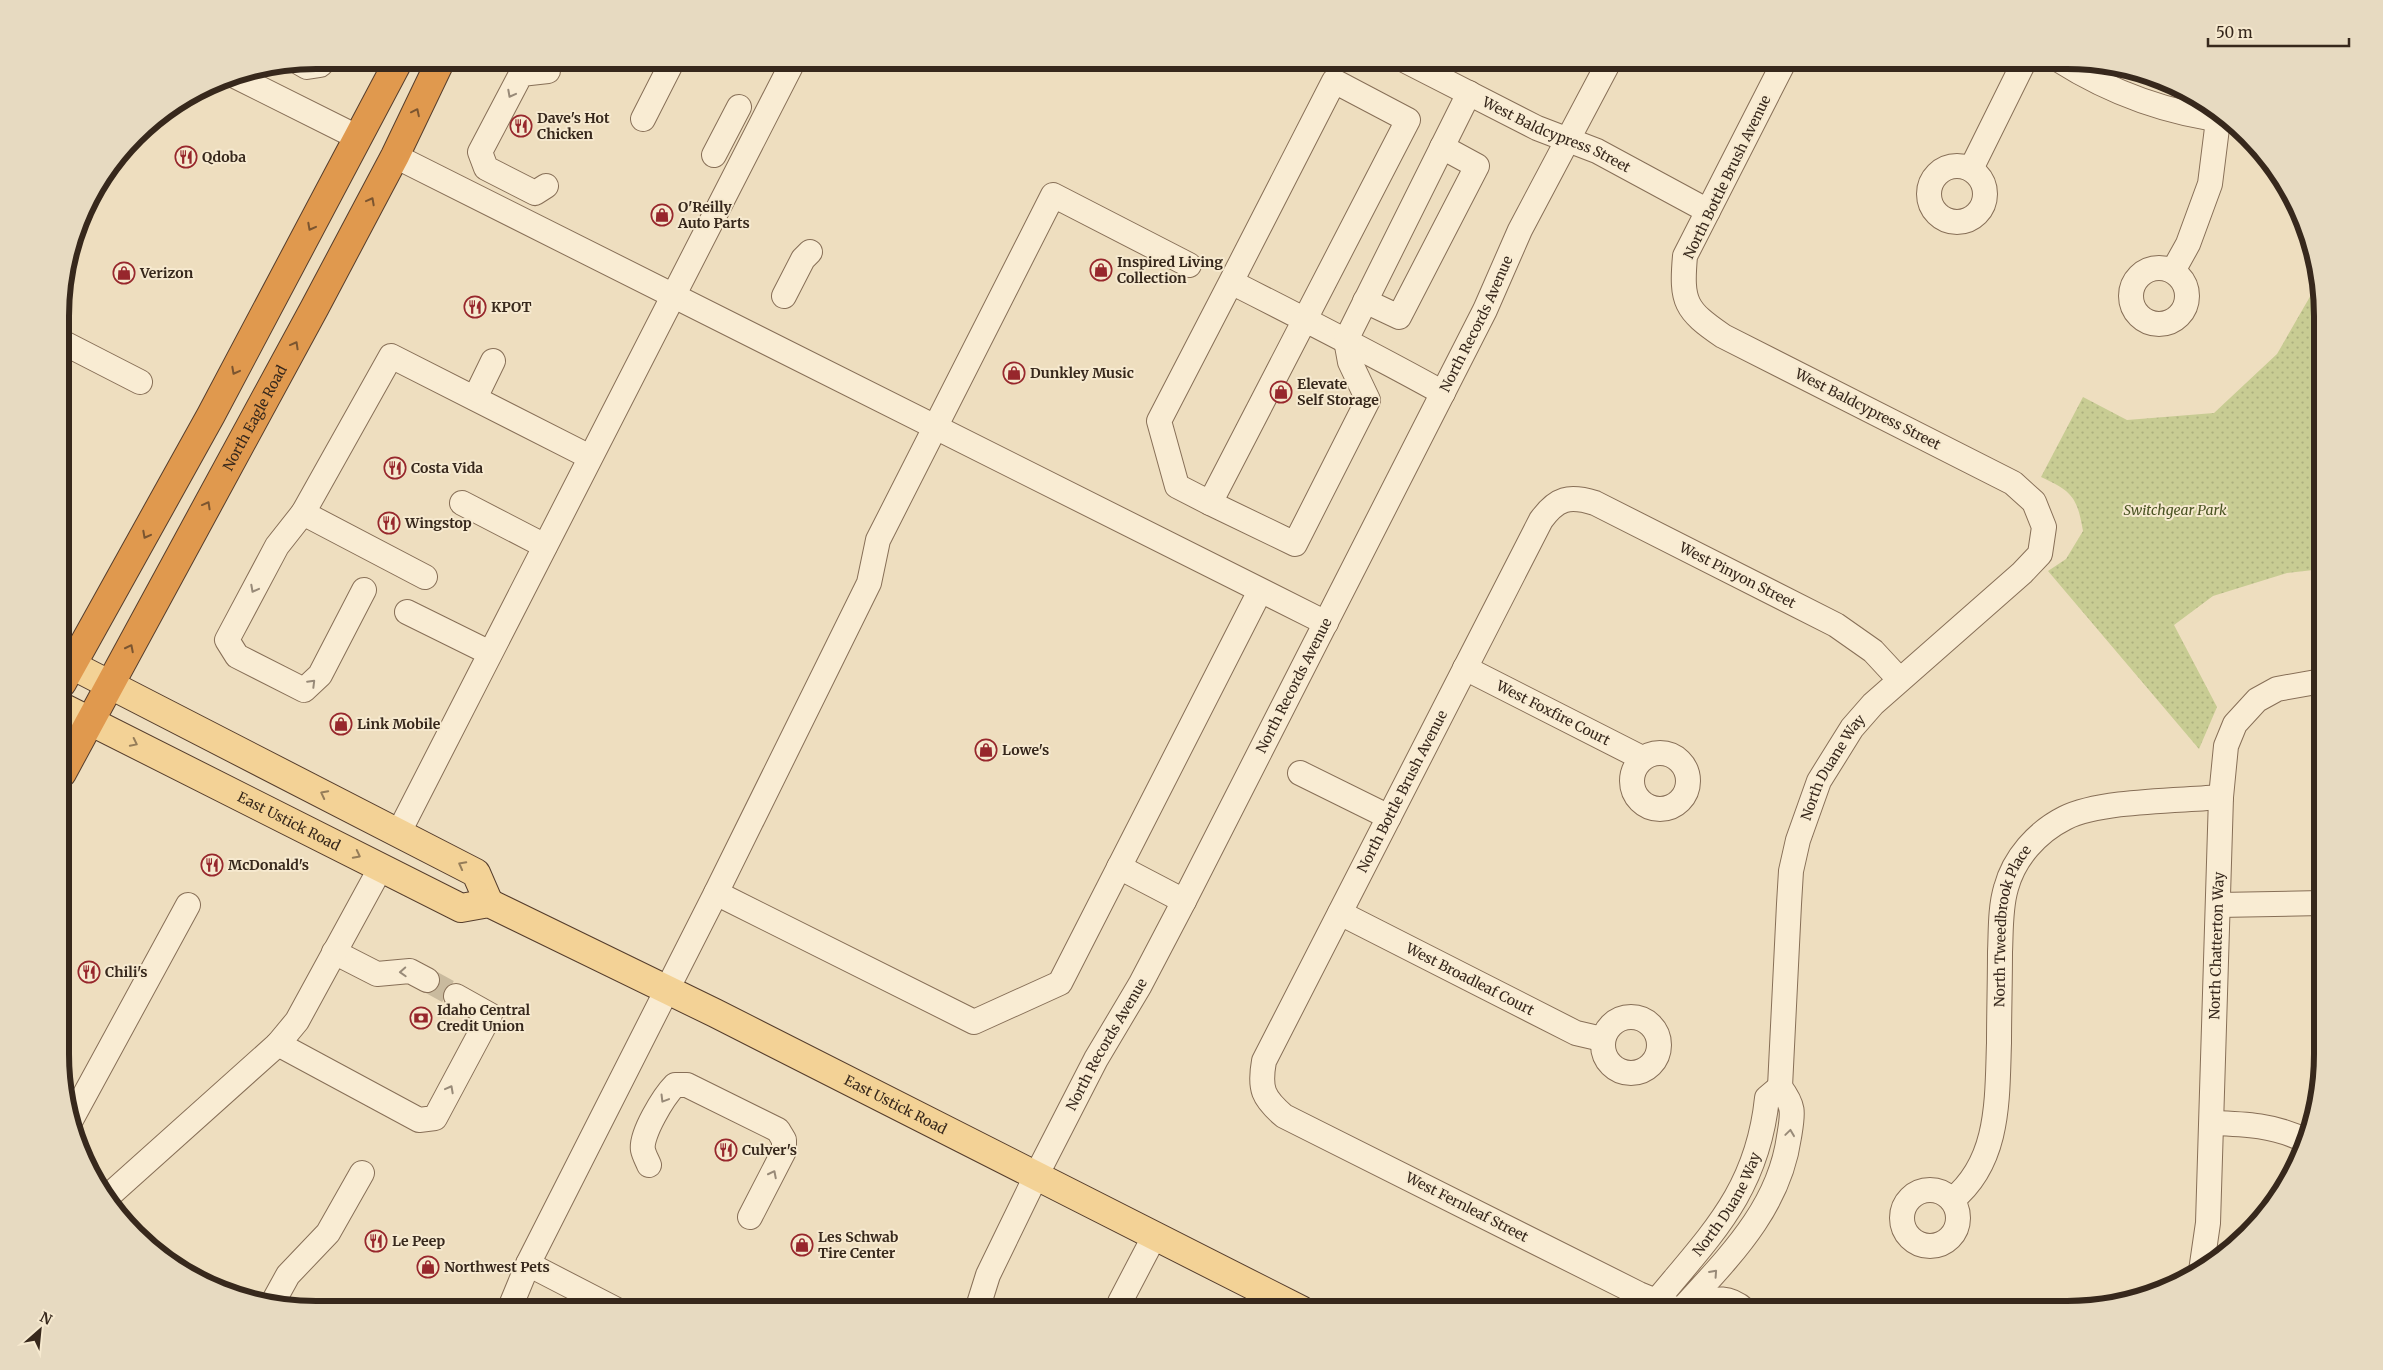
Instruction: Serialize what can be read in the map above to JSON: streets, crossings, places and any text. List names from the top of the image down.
{
  "streets": {
    "highway": ["North Eagle Road"],
    "main road": ["East Ustick Road"],
    "street": [
      "West Baldcypress Street",
      "North Bottle Brush Avenue",
      "North Records Avenue",
      "West Pinyon Street",
      "West Foxfire Court",
      "North Duane Way",
      "North Tweedbrook Place",
      "North Chatterton Way",
      "West Broadleaf Court",
      "West Fernleaf Street"
    ]
  },
  "crossings": [
    ["West Baldcypress Street", "North Bottle Brush Avenue"],
    ["West Baldcypress Street", "North Records Avenue"],
    ["West Baldcypress Street", "North Duane Way"],
    ["North Bottle Brush Avenue", "West Pinyon Street"],
    ["North Bottle Brush Avenue", "West Foxfire Court"],
    ["North Bottle Brush Avenue", "West Broadleaf Court"],
    ["North Bottle Brush Avenue", "West Fernleaf Street"],
    ["North Records Avenue", "East Ustick Road"],
    ["North Eagle Road", "East Ustick Road"],
    ["West Pinyon Street", "North Duane Way"],
    ["North Tweedbrook Place", "North Chatterton Way"]
  ],
  "parks": ["Switchgear Park"],
  "places": {
    "restaurant": [
      "Dave's Hot Chicken",
      "Qdoba",
      "KPOT",
      "Costa Vida",
      "Wingstop",
      "McDonald's",
      "Chili's",
      "Culver's",
      "Le Peep"
    ],
    "shop": [
      "O'Reilly Auto Parts",
      "Inspired Living Collection",
      "Verizon",
      "Dunkley Music",
      "Elevate Self Storage",
      "Link Mobile",
      "Lowe's",
      "Les Schwab Tire Center",
      "Northwest Pets"
    ],
    "bank": ["Idaho Central Credit Union"]
  },
  "scale_bar": "50 m",
  "north": "top right"
}
